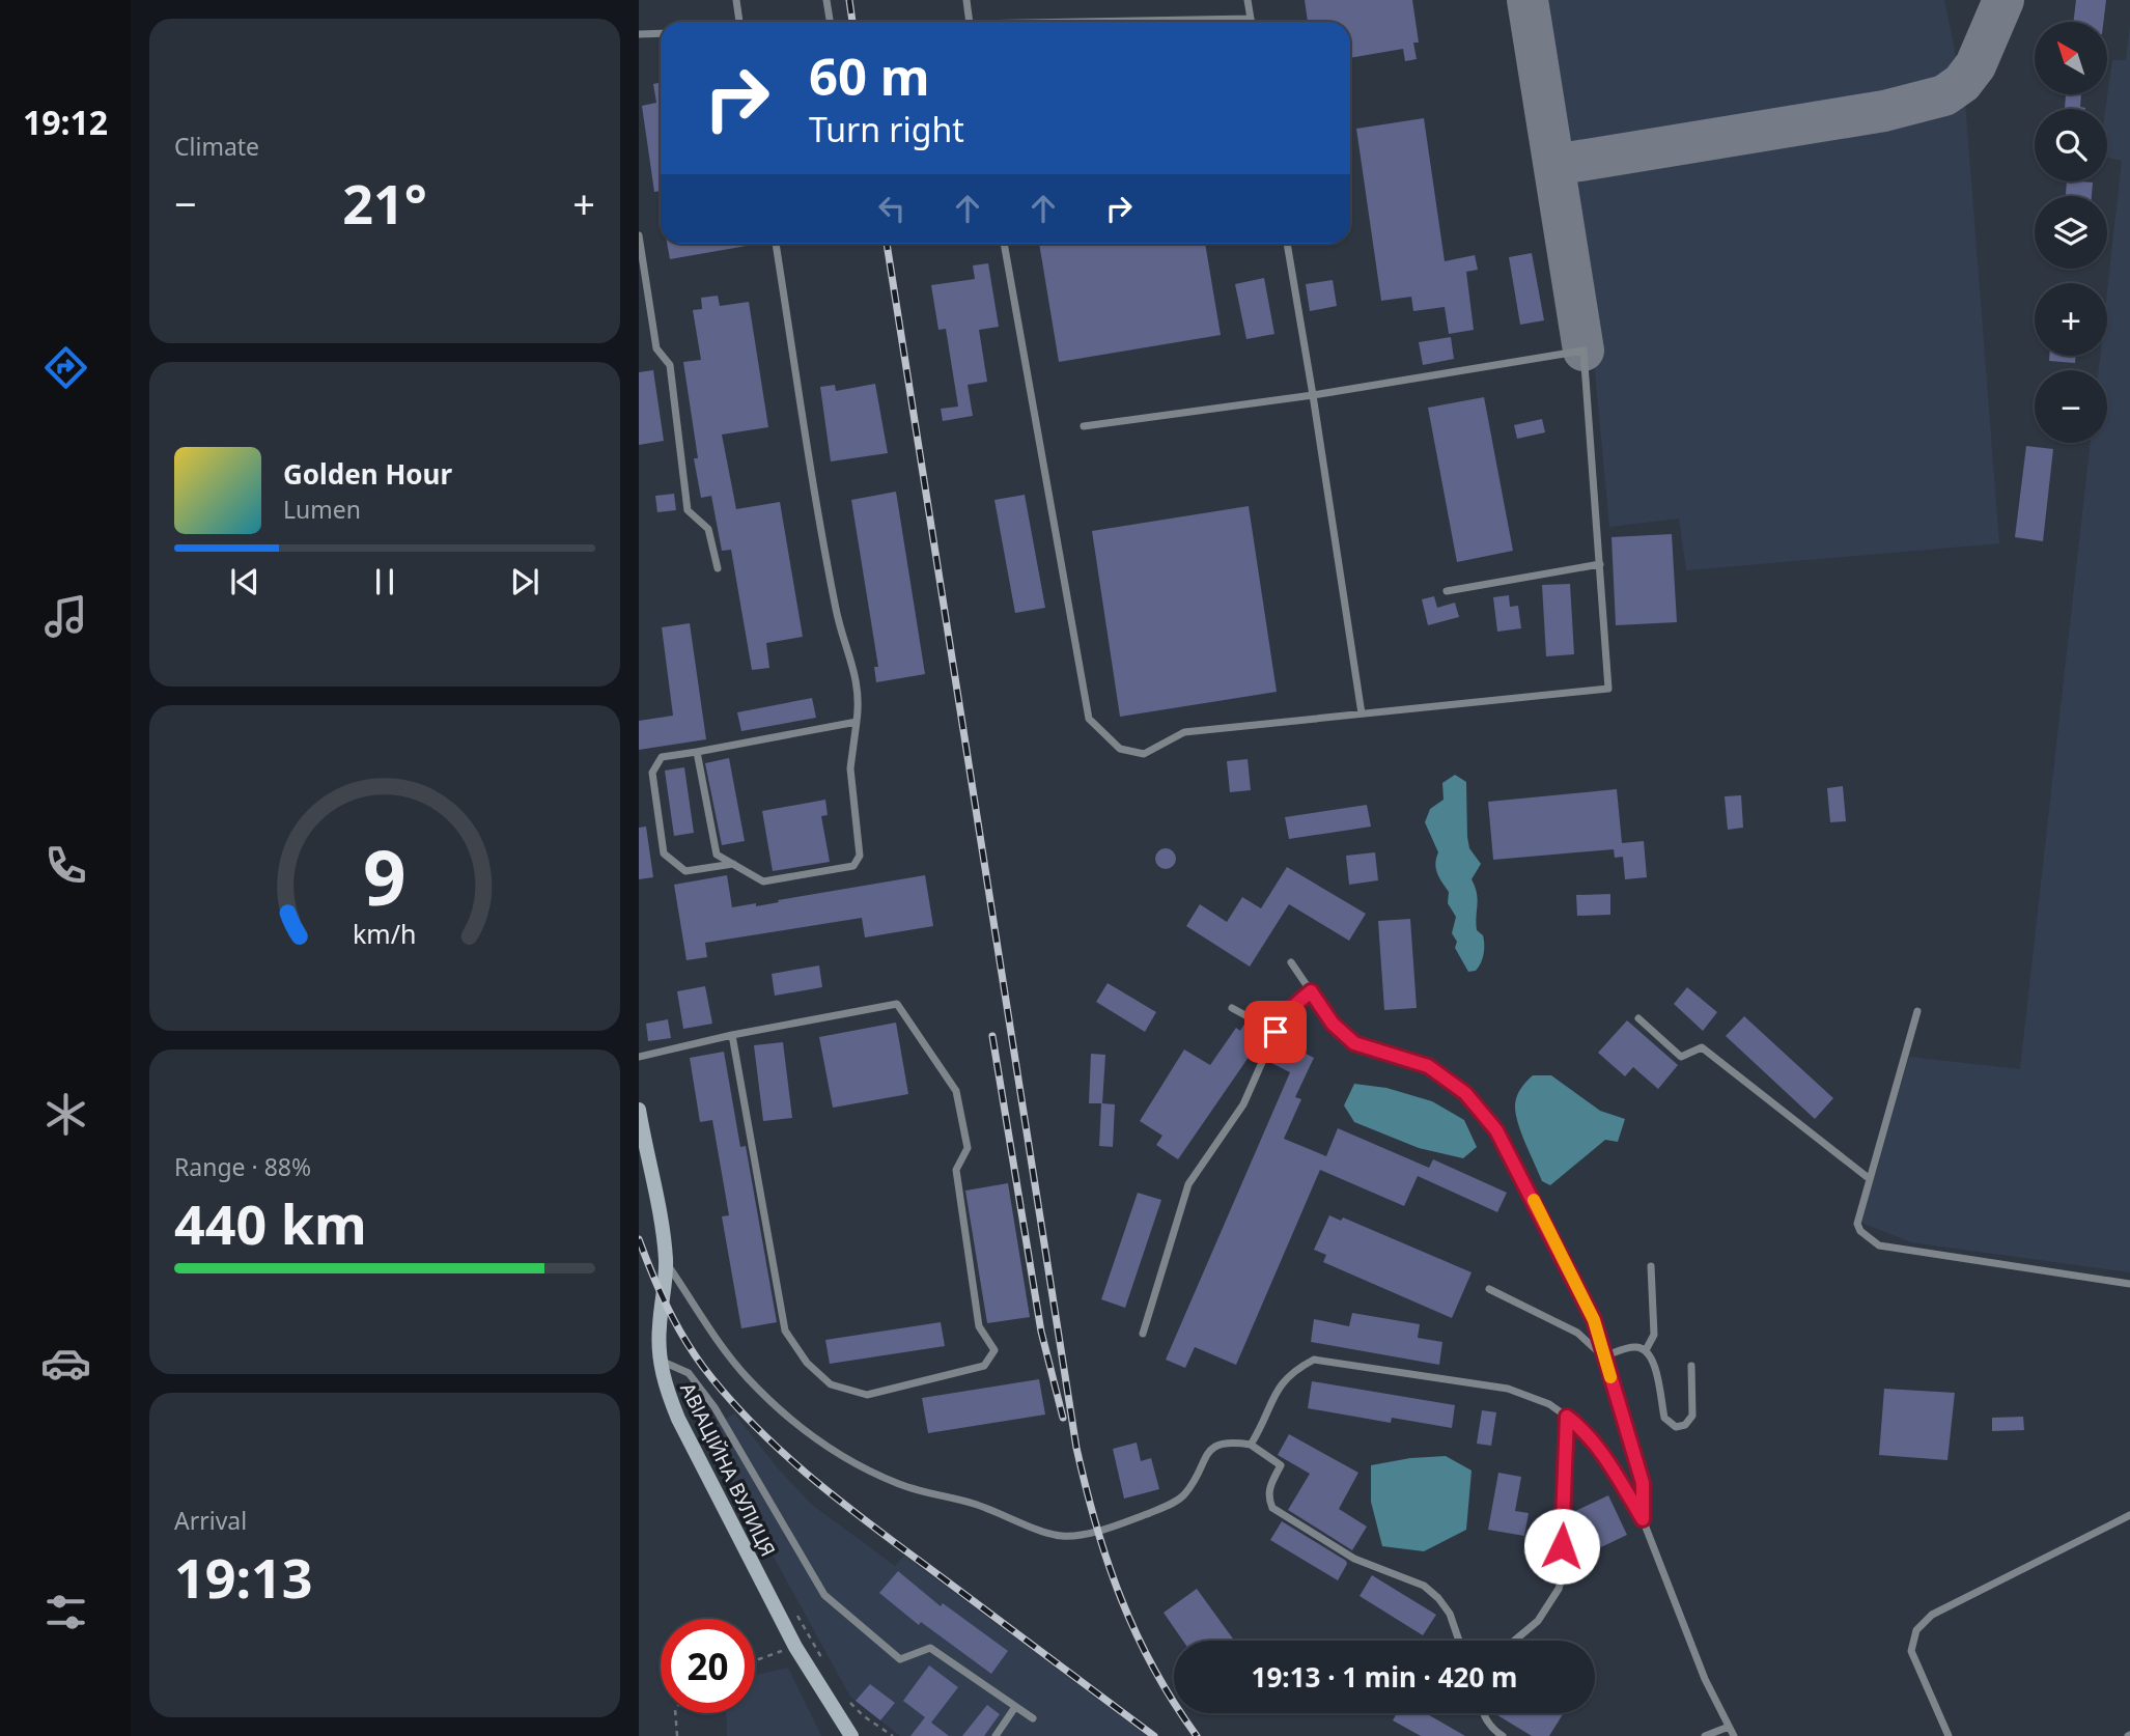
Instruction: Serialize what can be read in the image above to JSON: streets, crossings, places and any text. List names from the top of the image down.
{
  "streets": {
    "street": ["АВІАЦІЙНА ВУЛИЦЯ"]
  },
  "north": "top left",
  "page": {
    "tabs": "19:12",
    "tile": [
      "Climate",
      ["Range · 88%", "440 km"],
      ["Arrival", "19:13"]
    ],
    "map_buttons": ["+", "−"],
    "turn": ["60 m", "Turn right"],
    "heat": ["−", "21°", "+"],
    "song": ["Golden Hour", "Lumen"],
    "limit": "20",
    "trip": "19:13 · 1 min · 420 m",
    "gauge": ["9", "km/h"]
  }
}
